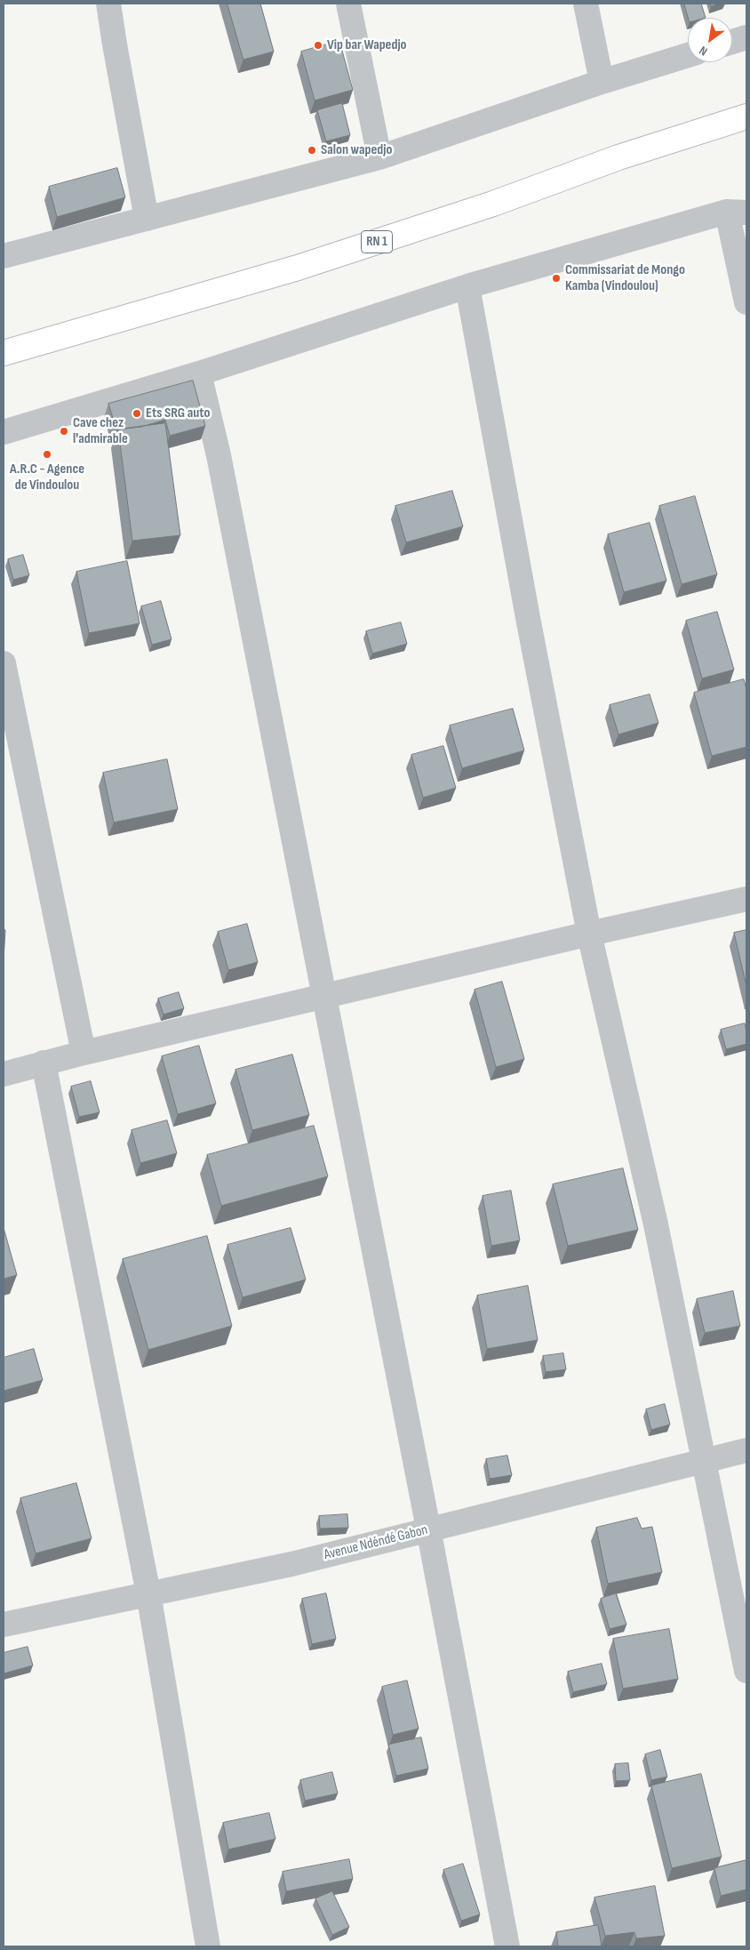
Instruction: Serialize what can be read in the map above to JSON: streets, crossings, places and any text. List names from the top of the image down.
{
  "streets": {
    "highway": ["RN 1"],
    "street": ["Avenue Ndéndé Gabon"]
  },
  "places": [
    "Vip bar Wapedjo",
    "Salon wapedjo",
    "Commissariat de Mongo Kamba (Vindoulou)",
    "Ets SRG auto",
    "Cave chez l'admirable",
    "A.R.C - Agence de Vindoulou"
  ],
  "north": "bottom left"
}
